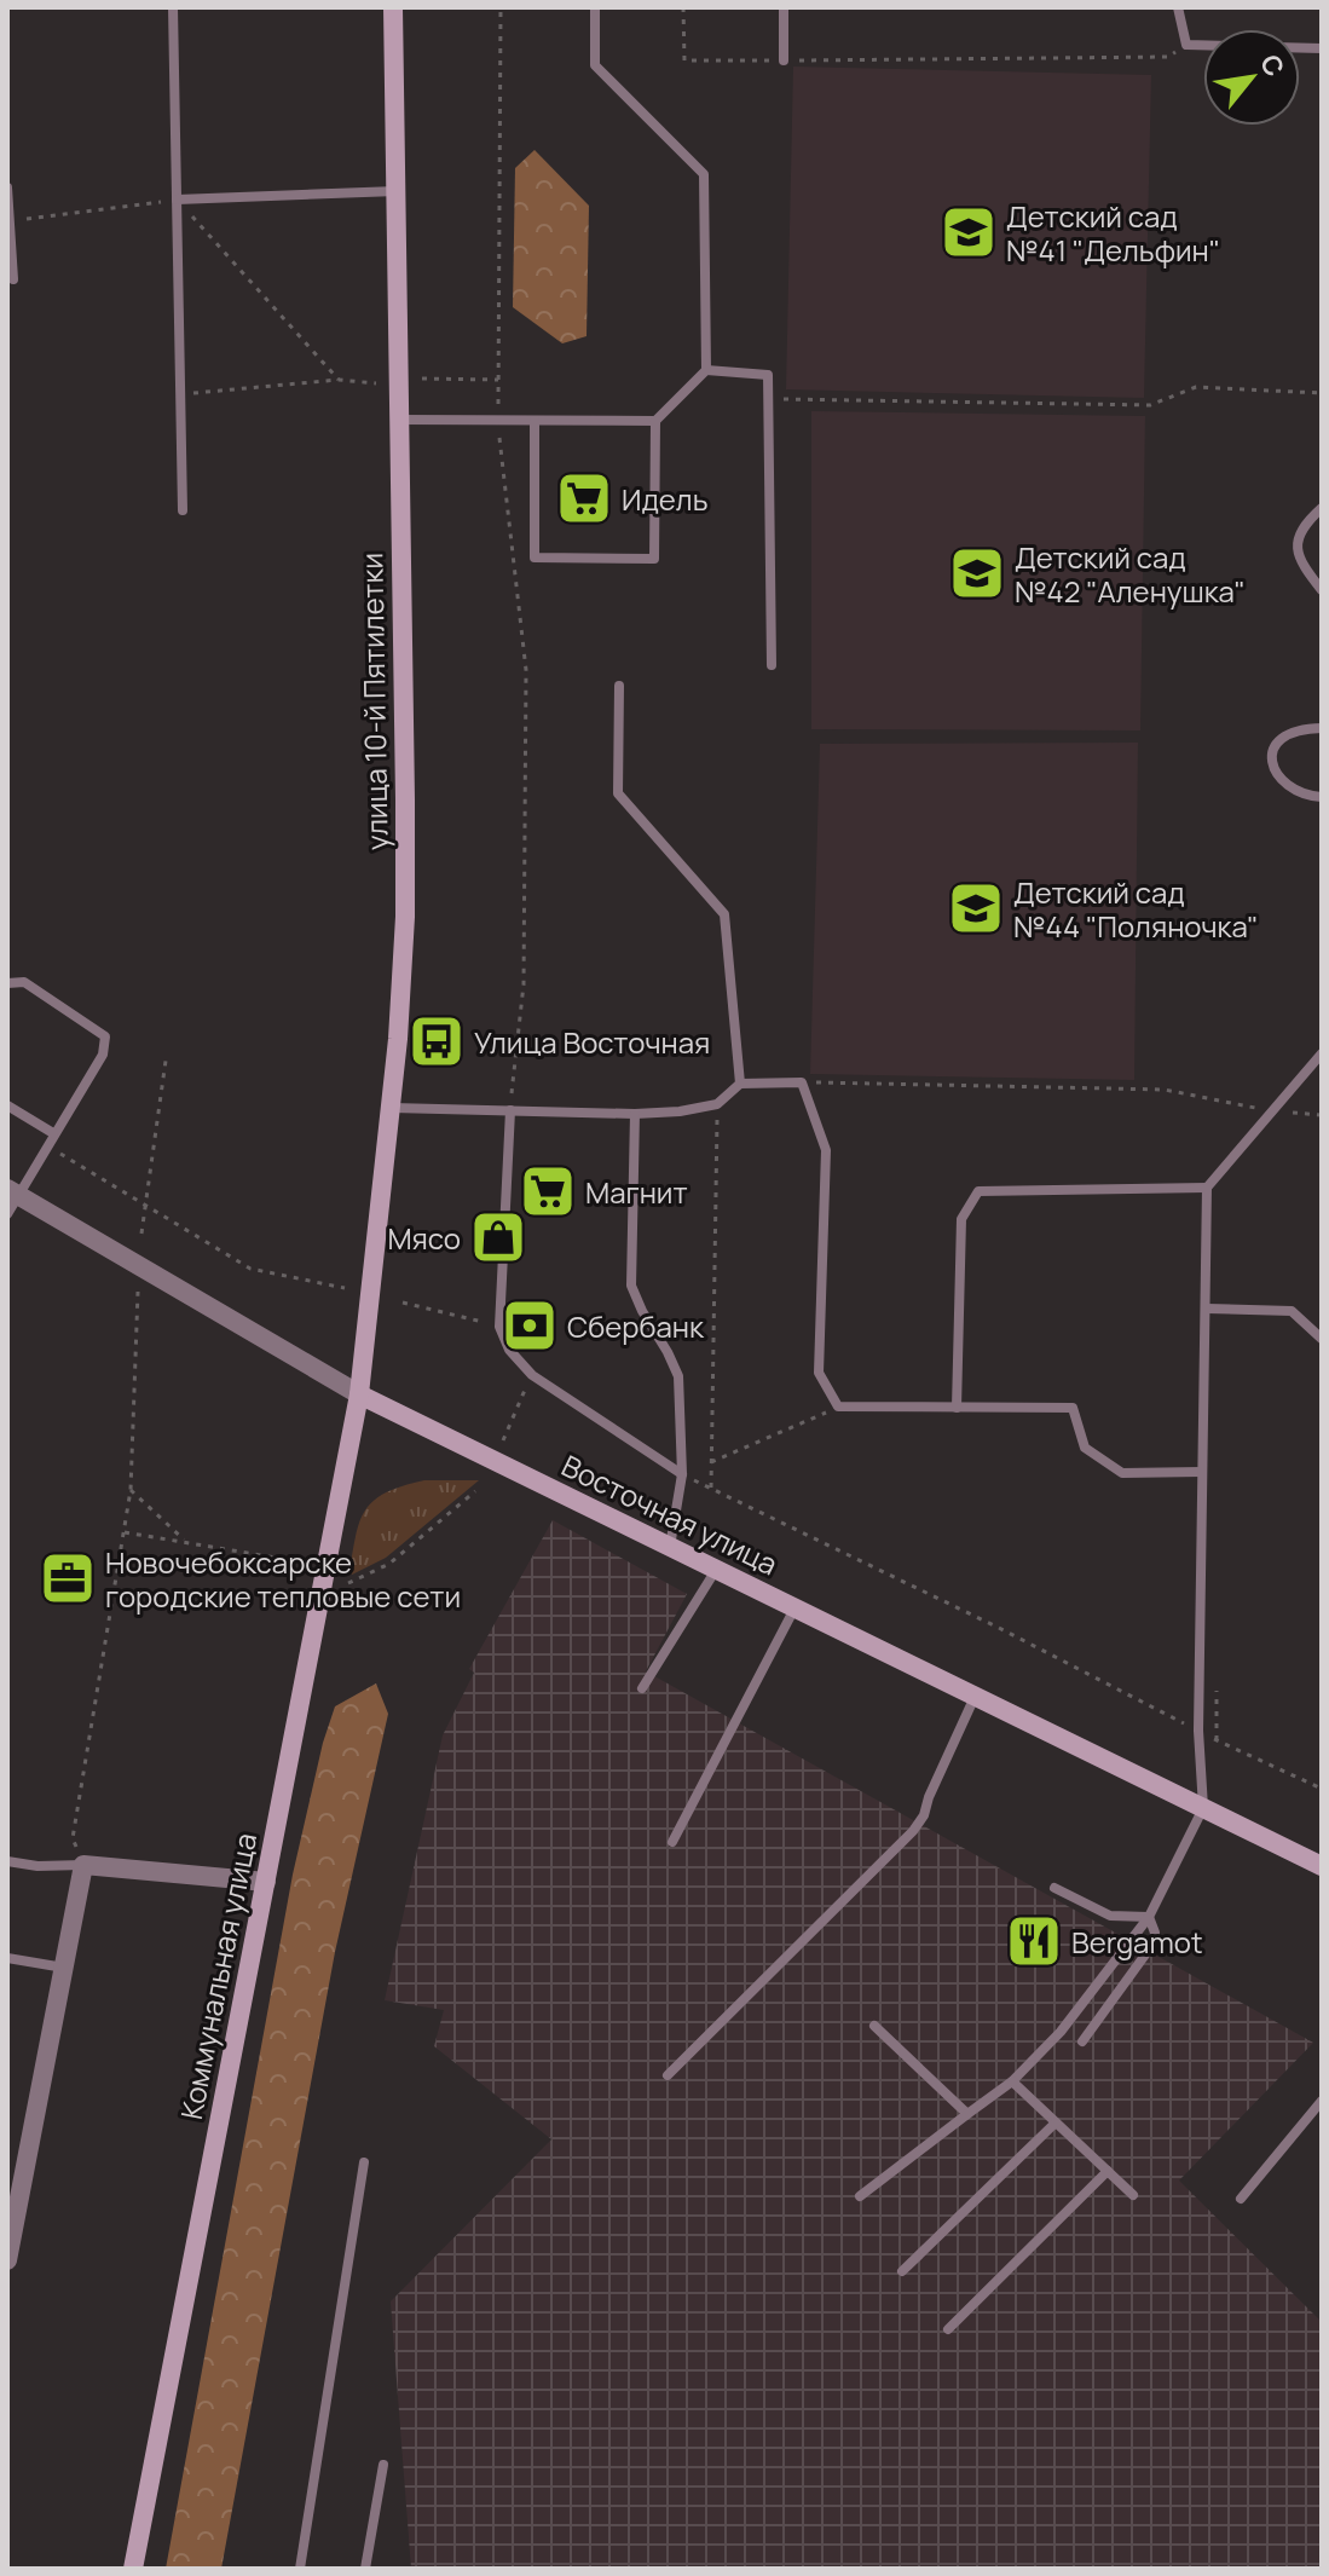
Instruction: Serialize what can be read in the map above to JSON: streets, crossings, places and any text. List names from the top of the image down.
{
  "streets": {
    "main road": ["улица 10-й Пятилетки", "Восточная улица", "Коммунальная улица"]
  },
  "crossings": [
    ["улица 10-й Пятилетки", "Восточная улица"],
    ["улица 10-й Пятилетки", "Коммунальная улица"],
    ["Восточная улица", "Коммунальная улица"]
  ],
  "places": {
    "school or university": ["Детский сад №41 \"Дельфин\"", "Детский сад №42 \"Аленушка\"", "Детский сад №44 \"Поляночка\""],
    "supermarket": ["Идель", "Магнит"],
    "bus stop": ["Улица Восточная"],
    "shop": ["Мясо"],
    "bank": ["Сбербанк"],
    "office": ["Новочебоксарске городские тепловые сети"],
    "restaurant": ["Bergamot"]
  },
  "north": "top right"
}
